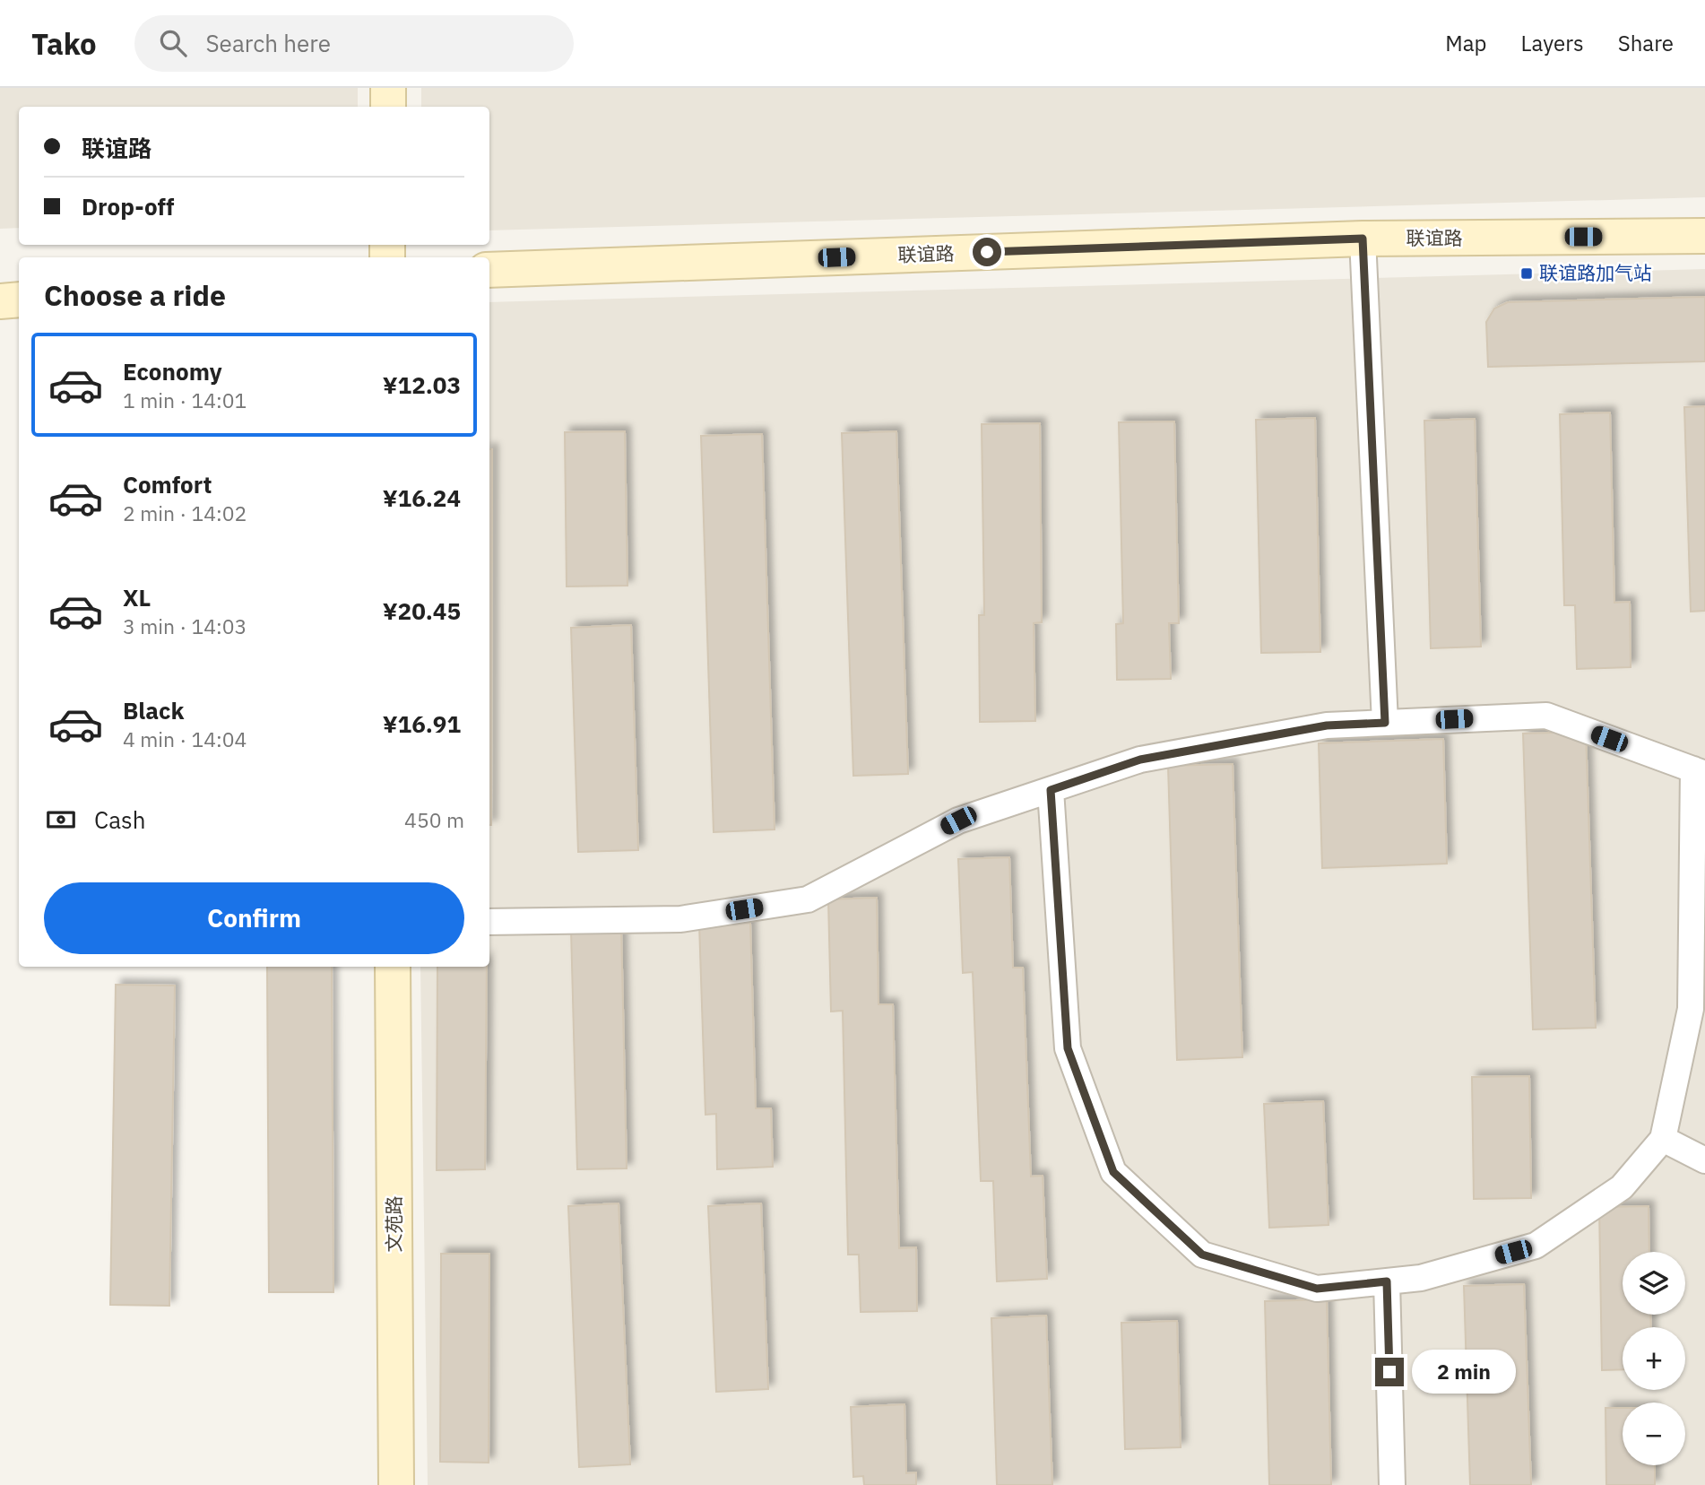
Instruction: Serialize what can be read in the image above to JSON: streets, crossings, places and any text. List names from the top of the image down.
{
  "streets": {
    "street": ["联谊路", "文苑路"]
  },
  "places": {
    "transit": ["联谊路加气站"]
  },
  "page": {
    "header": "Tako",
    "search": "Search here",
    "nav": ["Map", "Layers", "Share"],
    "banner": ["联谊路", "Drop-off"],
    "heading": "Choose a ride",
    "list": [
      {
        "name": "Economy",
        "note": "1 min · 14:01",
        "value": "¥12.03"
      },
      {
        "name": "Comfort",
        "note": "2 min · 14:02",
        "value": "¥16.24"
      },
      {
        "name": "XL",
        "note": "3 min · 14:03",
        "value": "¥20.45"
      },
      {
        "name": "Black",
        "note": "4 min · 14:04",
        "value": "¥16.91"
      }
    ],
    "pay": ["Cash", "450 m"],
    "buttons": "Confirm",
    "map_buttons": ["+", "−"],
    "bubble": "2 min"
  }
}
